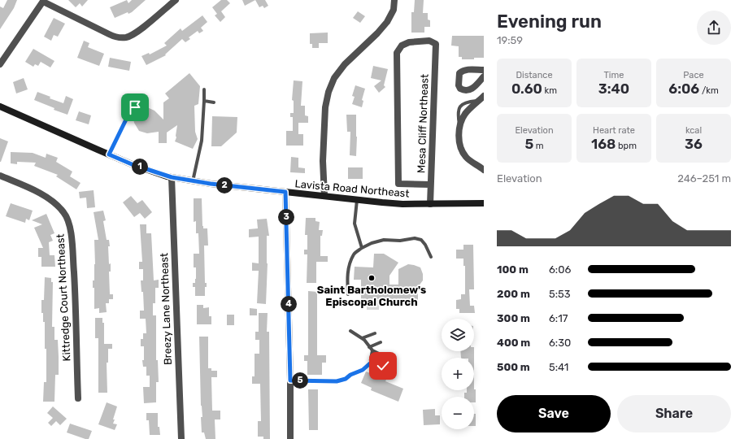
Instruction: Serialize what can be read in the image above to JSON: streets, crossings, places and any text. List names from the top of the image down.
{
  "streets": {
    "main road": ["Lavista Road Northeast"],
    "street": ["Mesa Cliff Northeast", "Kittredge Court Northeast", "Breezy Lane Northeast"]
  },
  "crossings": [
    ["Mesa Cliff Northeast", "Lavista Road Northeast"],
    ["Lavista Road Northeast", "Breezy Lane Northeast"]
  ],
  "places": ["Saint Bartholomew's Episcopal Church"],
  "page": {
    "heading": ["Evening run", "19:59"],
    "stats": [
      ["Distance", "0.60 km"],
      ["Time", "3:40"],
      ["Pace", "6:06 /km"],
      ["Elevation", "5 m"],
      ["Heart rate", "168 bpm"],
      ["kcal", "36"]
    ],
    "pins": [
      "1",
      "2",
      "3",
      "4",
      "5"
    ],
    "chart": ["Elevation", "246–251 m"],
    "list": [
      {
        "name": "100 m",
        "note": "6:06"
      },
      {
        "name": "200 m",
        "note": "5:53"
      },
      {
        "name": "300 m",
        "note": "6:17"
      },
      {
        "name": "400 m",
        "note": "6:30"
      },
      {
        "name": "500 m",
        "note": "5:41"
      }
    ],
    "map_buttons": ["+", "−"],
    "buttons": ["Save", "Share"]
  }
}
